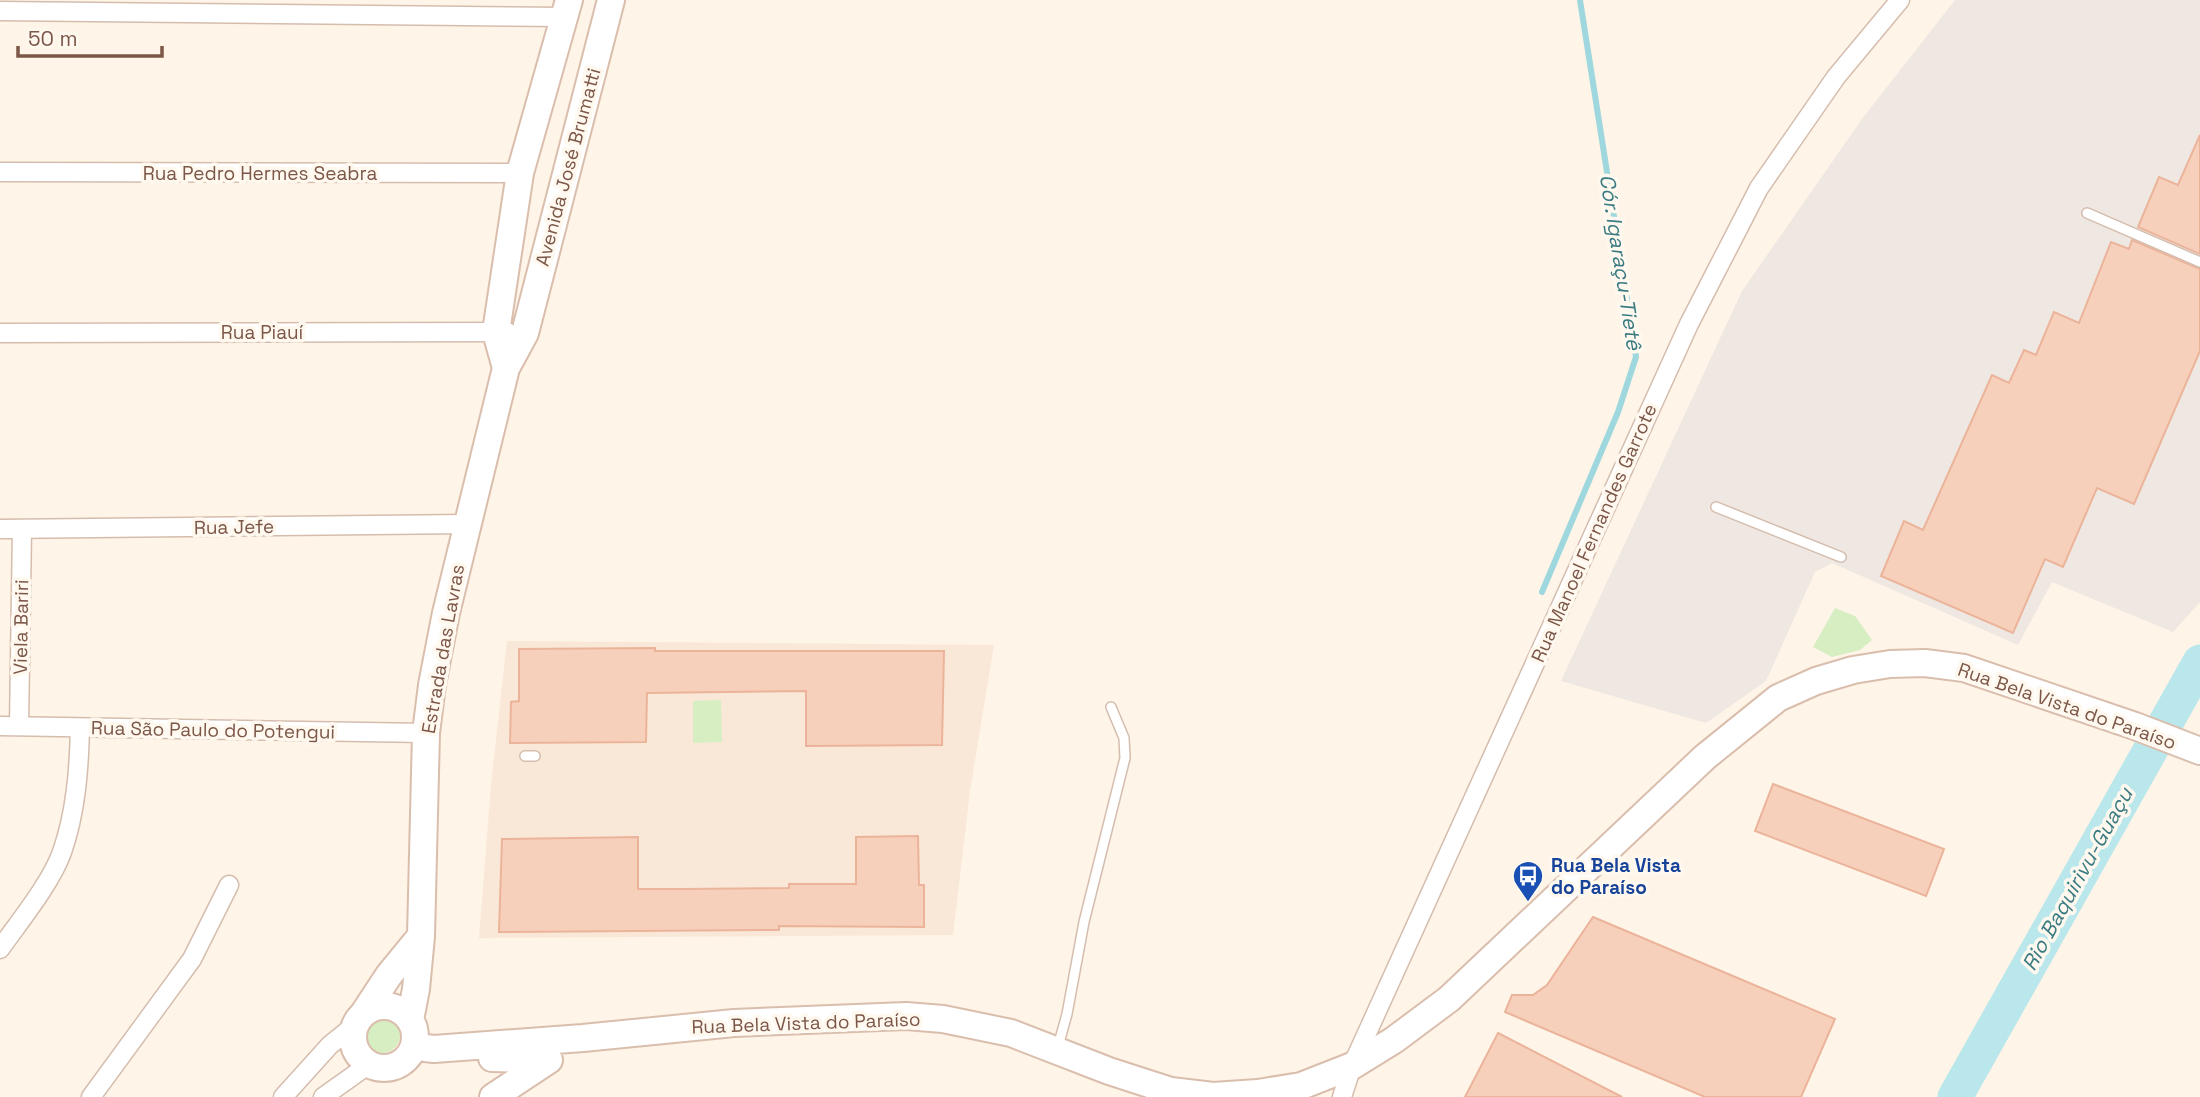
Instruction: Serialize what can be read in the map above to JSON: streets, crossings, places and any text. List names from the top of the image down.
{
  "streets": {
    "main road": ["Avenida José Brumatti", "Estrada das Lavras", "Rua Bela Vista do Paraíso"],
    "street": [
      "Rua Pedro Hermes Seabra",
      "Rua Piauí",
      "Rua Jefe",
      "Rua Manoel Fernandes Garrote",
      "Viela Bariri",
      "Rua São Paulo do Potengui"
    ]
  },
  "crossings": [
    ["Avenida José Brumatti", "Rua Pedro Hermes Seabra"],
    ["Avenida José Brumatti", "Rua Piauí"],
    ["Avenida José Brumatti", "Estrada das Lavras"],
    ["Rua Piauí", "Estrada das Lavras"],
    ["Rua Jefe", "Viela Bariri"],
    ["Rua Jefe", "Estrada das Lavras"],
    ["Rua Manoel Fernandes Garrote", "Rua Bela Vista do Paraíso"],
    ["Viela Bariri", "Rua São Paulo do Potengui"],
    ["Estrada das Lavras", "Rua Bela Vista do Paraíso"],
    ["Estrada das Lavras", "Rua São Paulo do Potengui"]
  ],
  "water": ["Cór. Igaraçu-Tietê", "Rio Baquirivu-Guaçu"],
  "places": {
    "bus stop": ["Rua Bela Vista do Paraíso"]
  },
  "scale_bar": "50 m"
}
